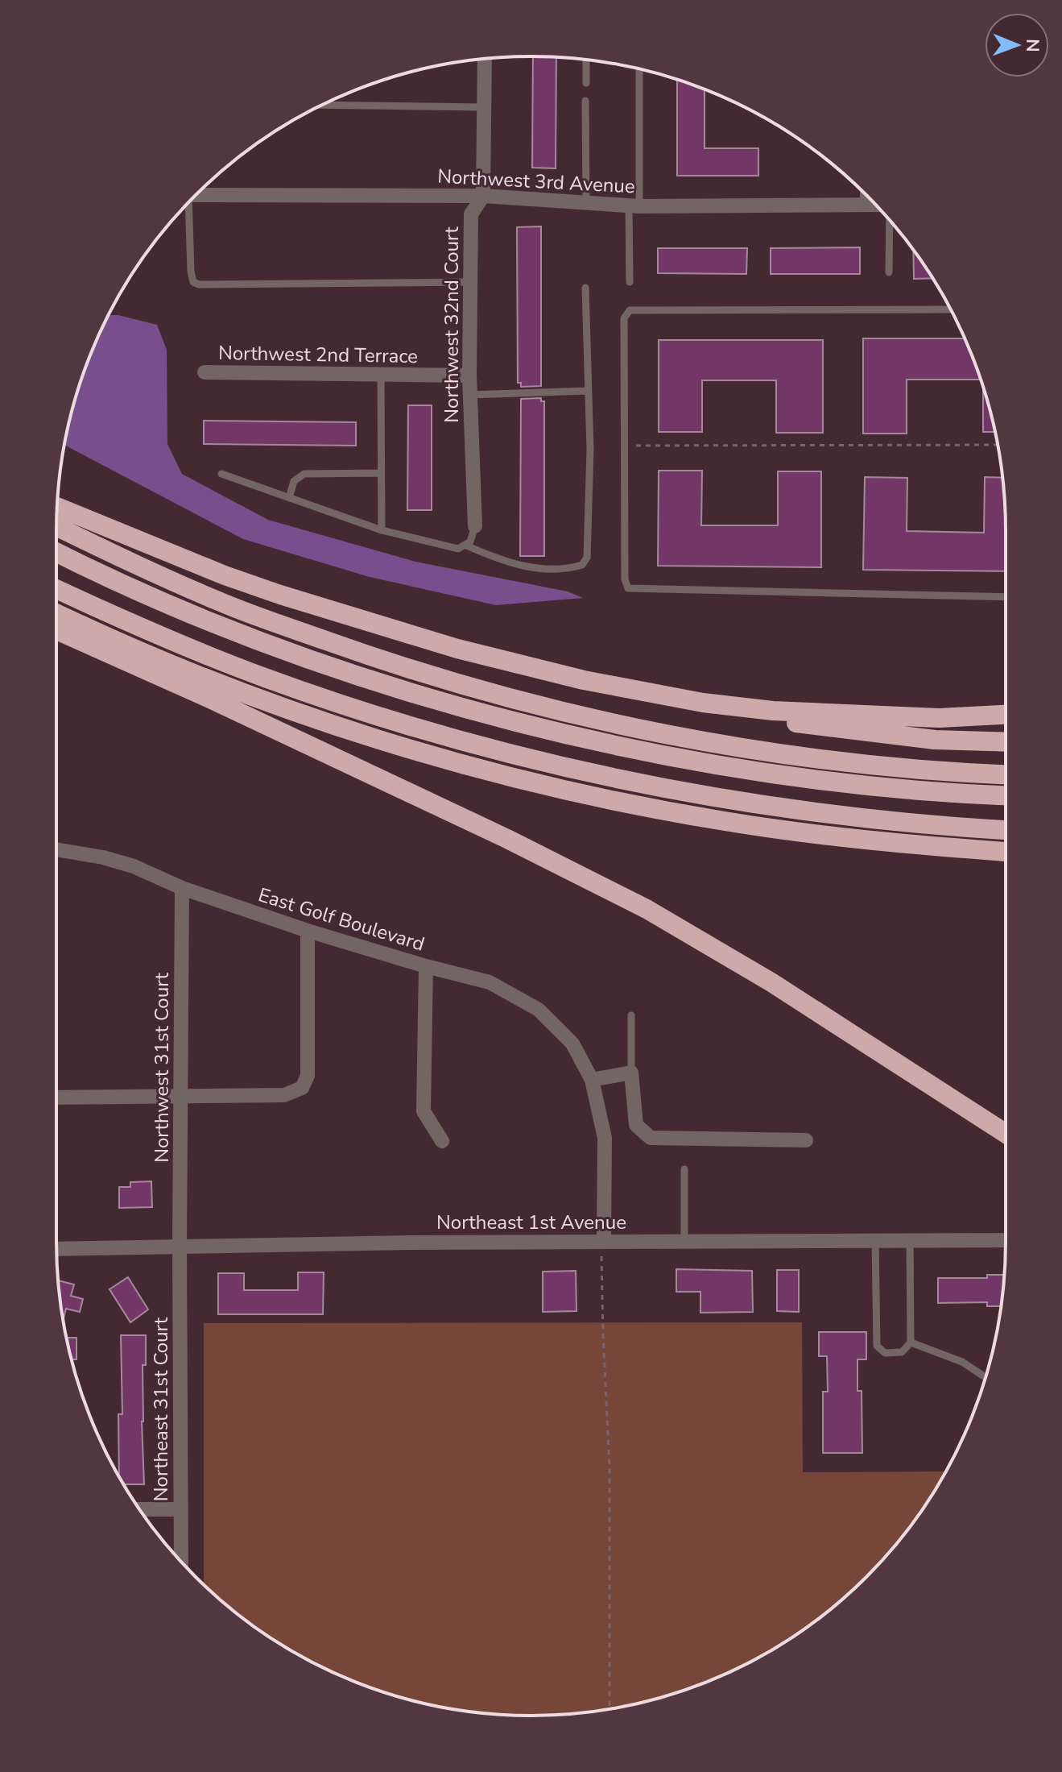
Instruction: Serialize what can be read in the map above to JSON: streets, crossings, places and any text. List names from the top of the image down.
{
  "streets": {
    "street": [
      "Northwest 3rd Avenue",
      "Northwest 32nd Court",
      "Northwest 2nd Terrace",
      "East Golf Boulevard",
      "Northwest 31st Court",
      "Northeast 1st Avenue",
      "Northeast 31st Court"
    ]
  },
  "crossings": [
    ["Northwest 3rd Avenue", "Northwest 32nd Court"],
    ["Northwest 32nd Court", "Northwest 2nd Terrace"],
    ["East Golf Boulevard", "Northwest 31st Court"],
    ["East Golf Boulevard", "Northeast 1st Avenue"],
    ["Northwest 31st Court", "Northeast 1st Avenue"],
    ["Northwest 31st Court", "Northeast 31st Court"],
    ["Northeast 1st Avenue", "Northeast 31st Court"]
  ],
  "north": "right"
}
